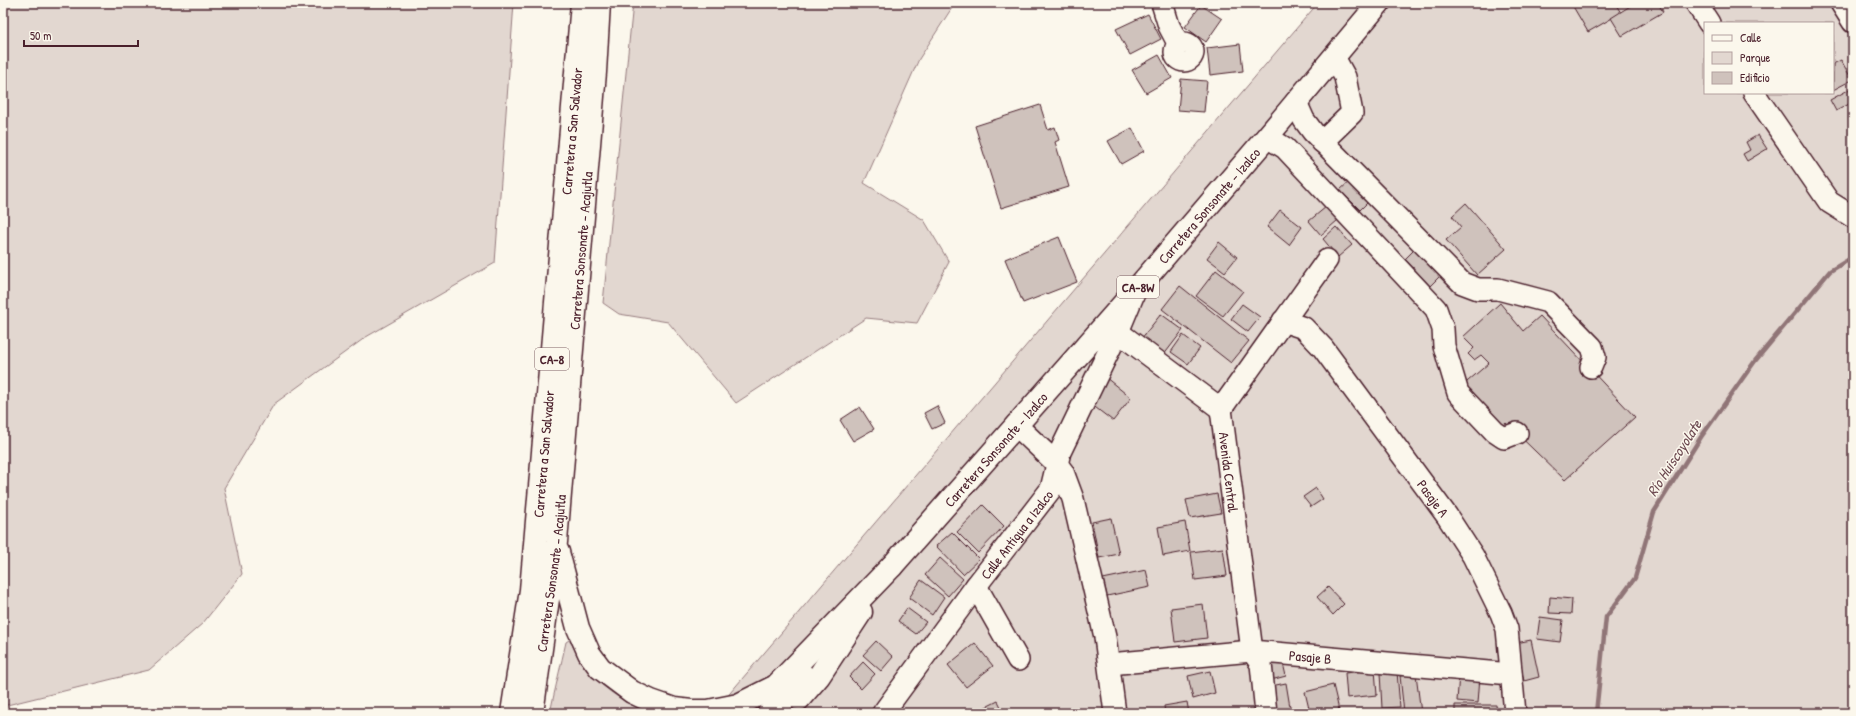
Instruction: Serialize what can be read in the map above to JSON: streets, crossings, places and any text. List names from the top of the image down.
{
  "streets": {
    "main road": [
      "Carretera a San Salvador",
      "Carretera Sonsonate - Izalco",
      "Carretera Sonsonate - Acajutla",
      "CA-8W",
      "CA-8"
    ],
    "street": [
      "Avenida Central",
      "Pasaje A",
      "Calle Antigua a Izalco",
      "Pasaje B"
    ]
  },
  "crossings": [
    ["Carretera Sonsonate - Izalco", "Calle Antigua a Izalco"],
    ["Avenida Central", "Pasaje B"],
    ["Pasaje A", "Pasaje B"]
  ],
  "water": ["Río Huiscoyolate"],
  "legend": ["Calle", "Parque", "Edificio"],
  "scale_bar": "50 m"
}
